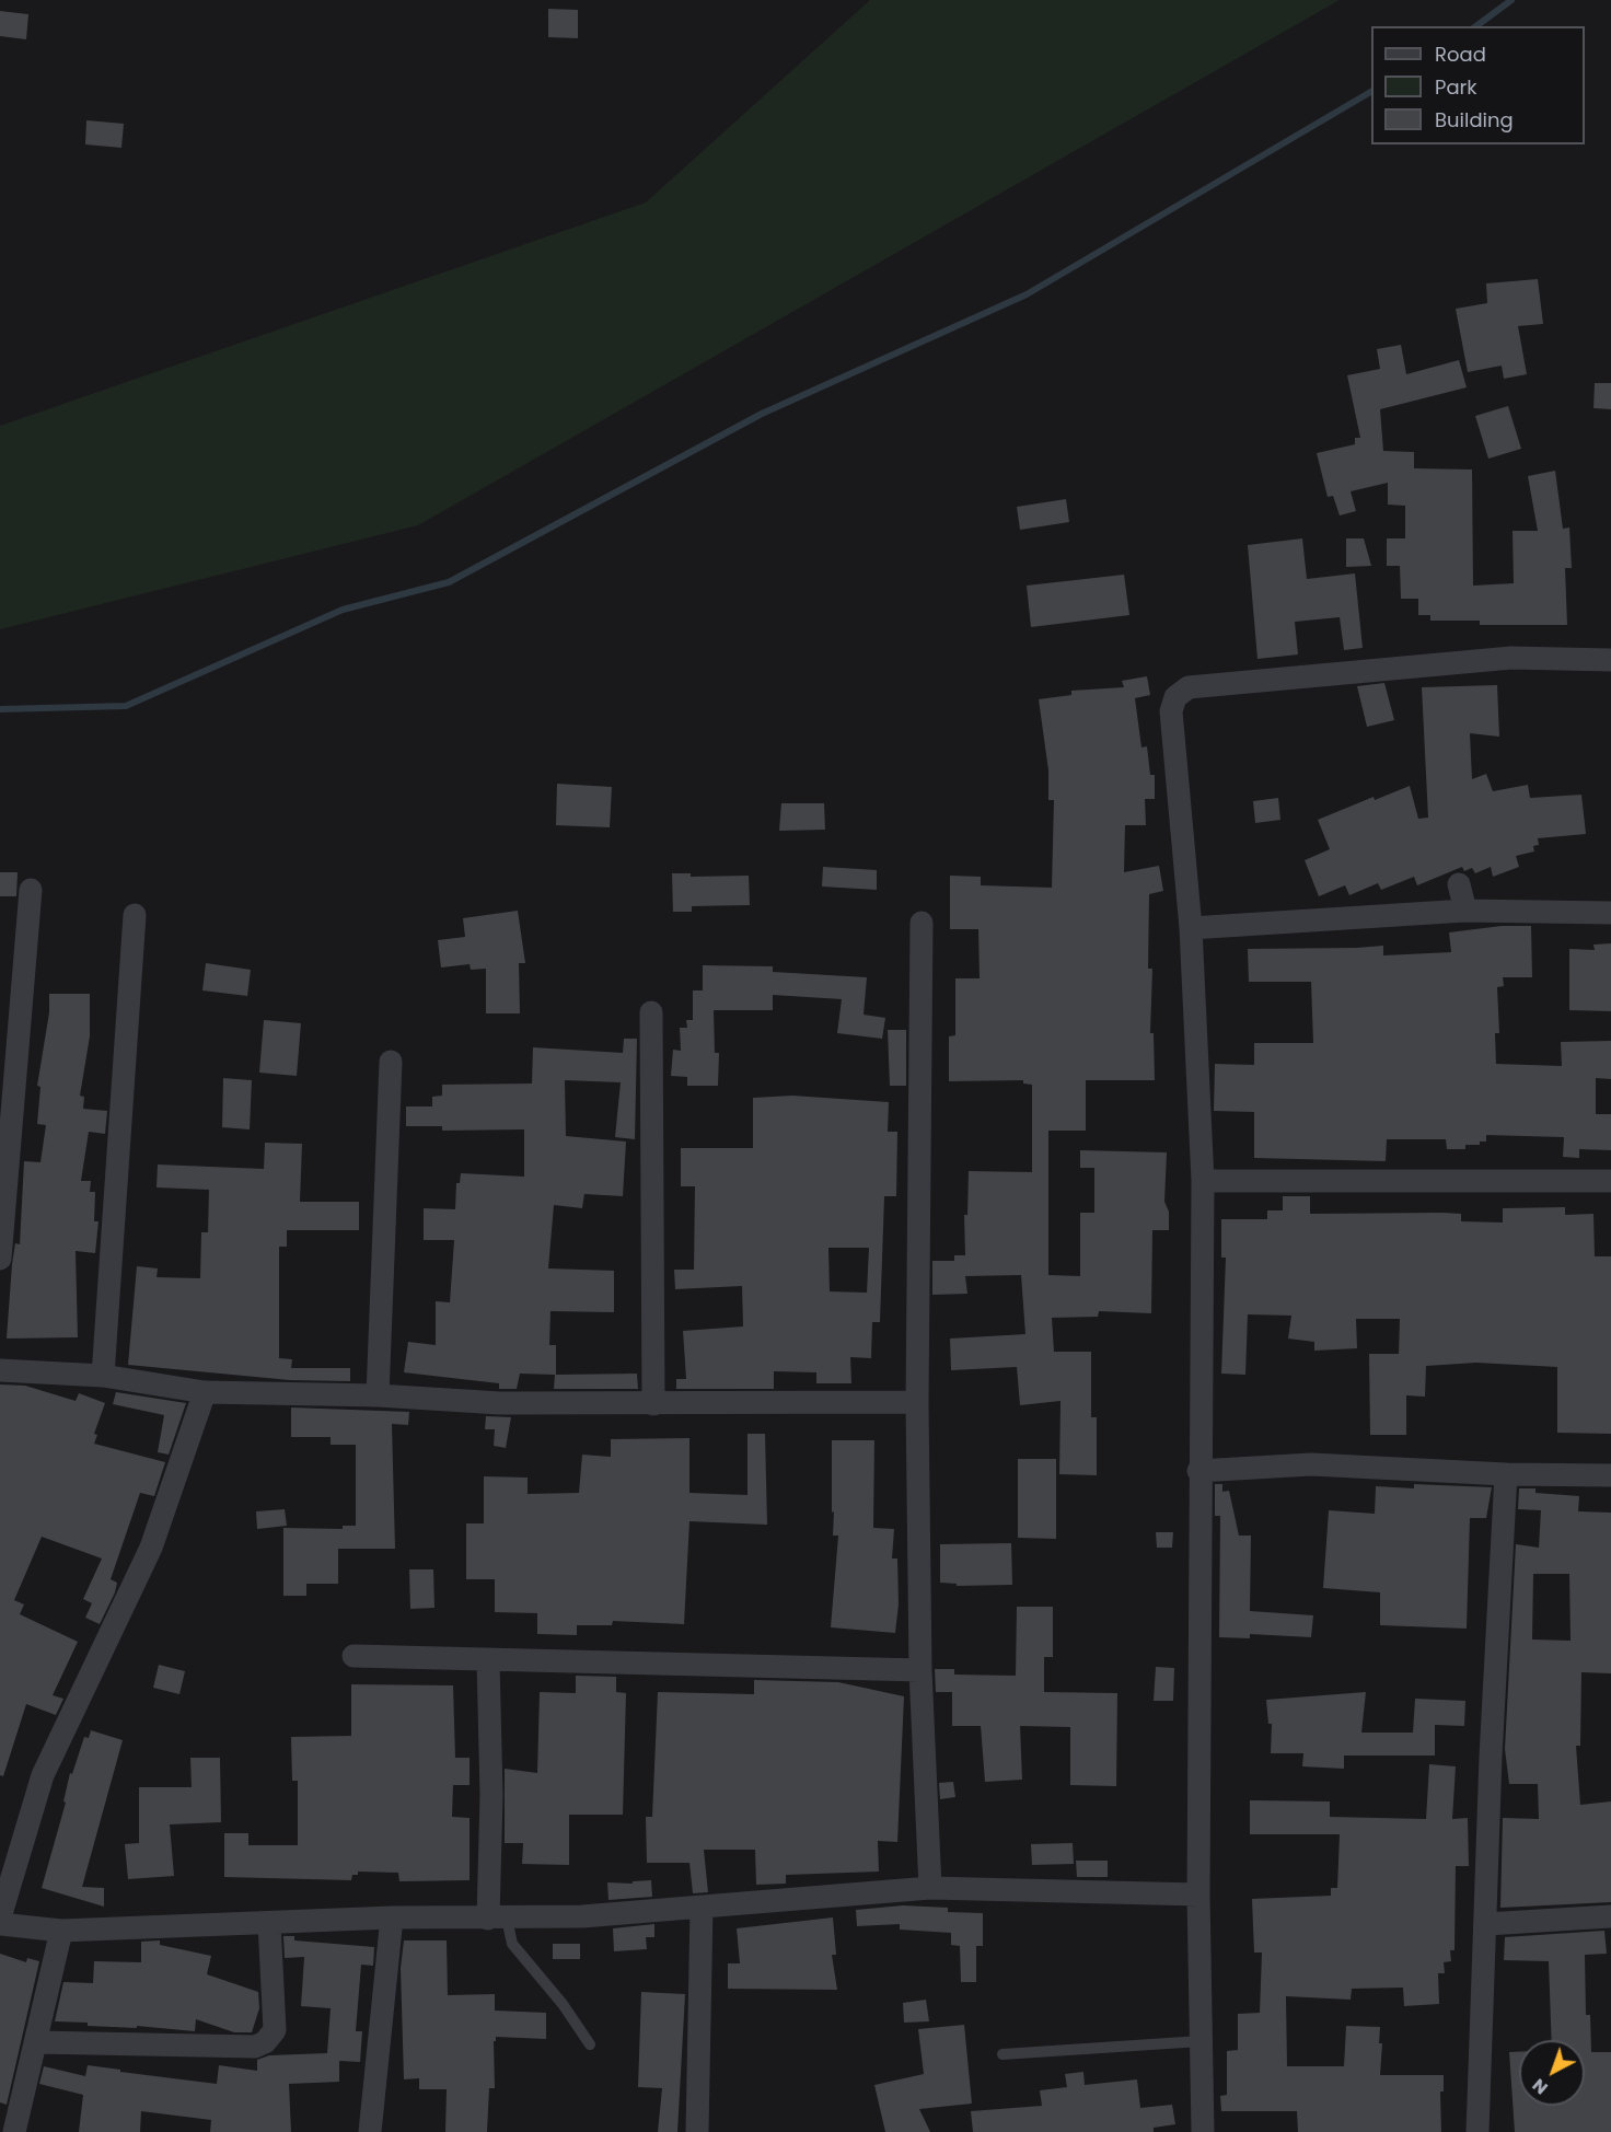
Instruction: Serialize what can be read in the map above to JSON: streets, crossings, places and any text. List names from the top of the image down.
{
  "legend": ["Road", "Park", "Building"],
  "north": "bottom left"
}
